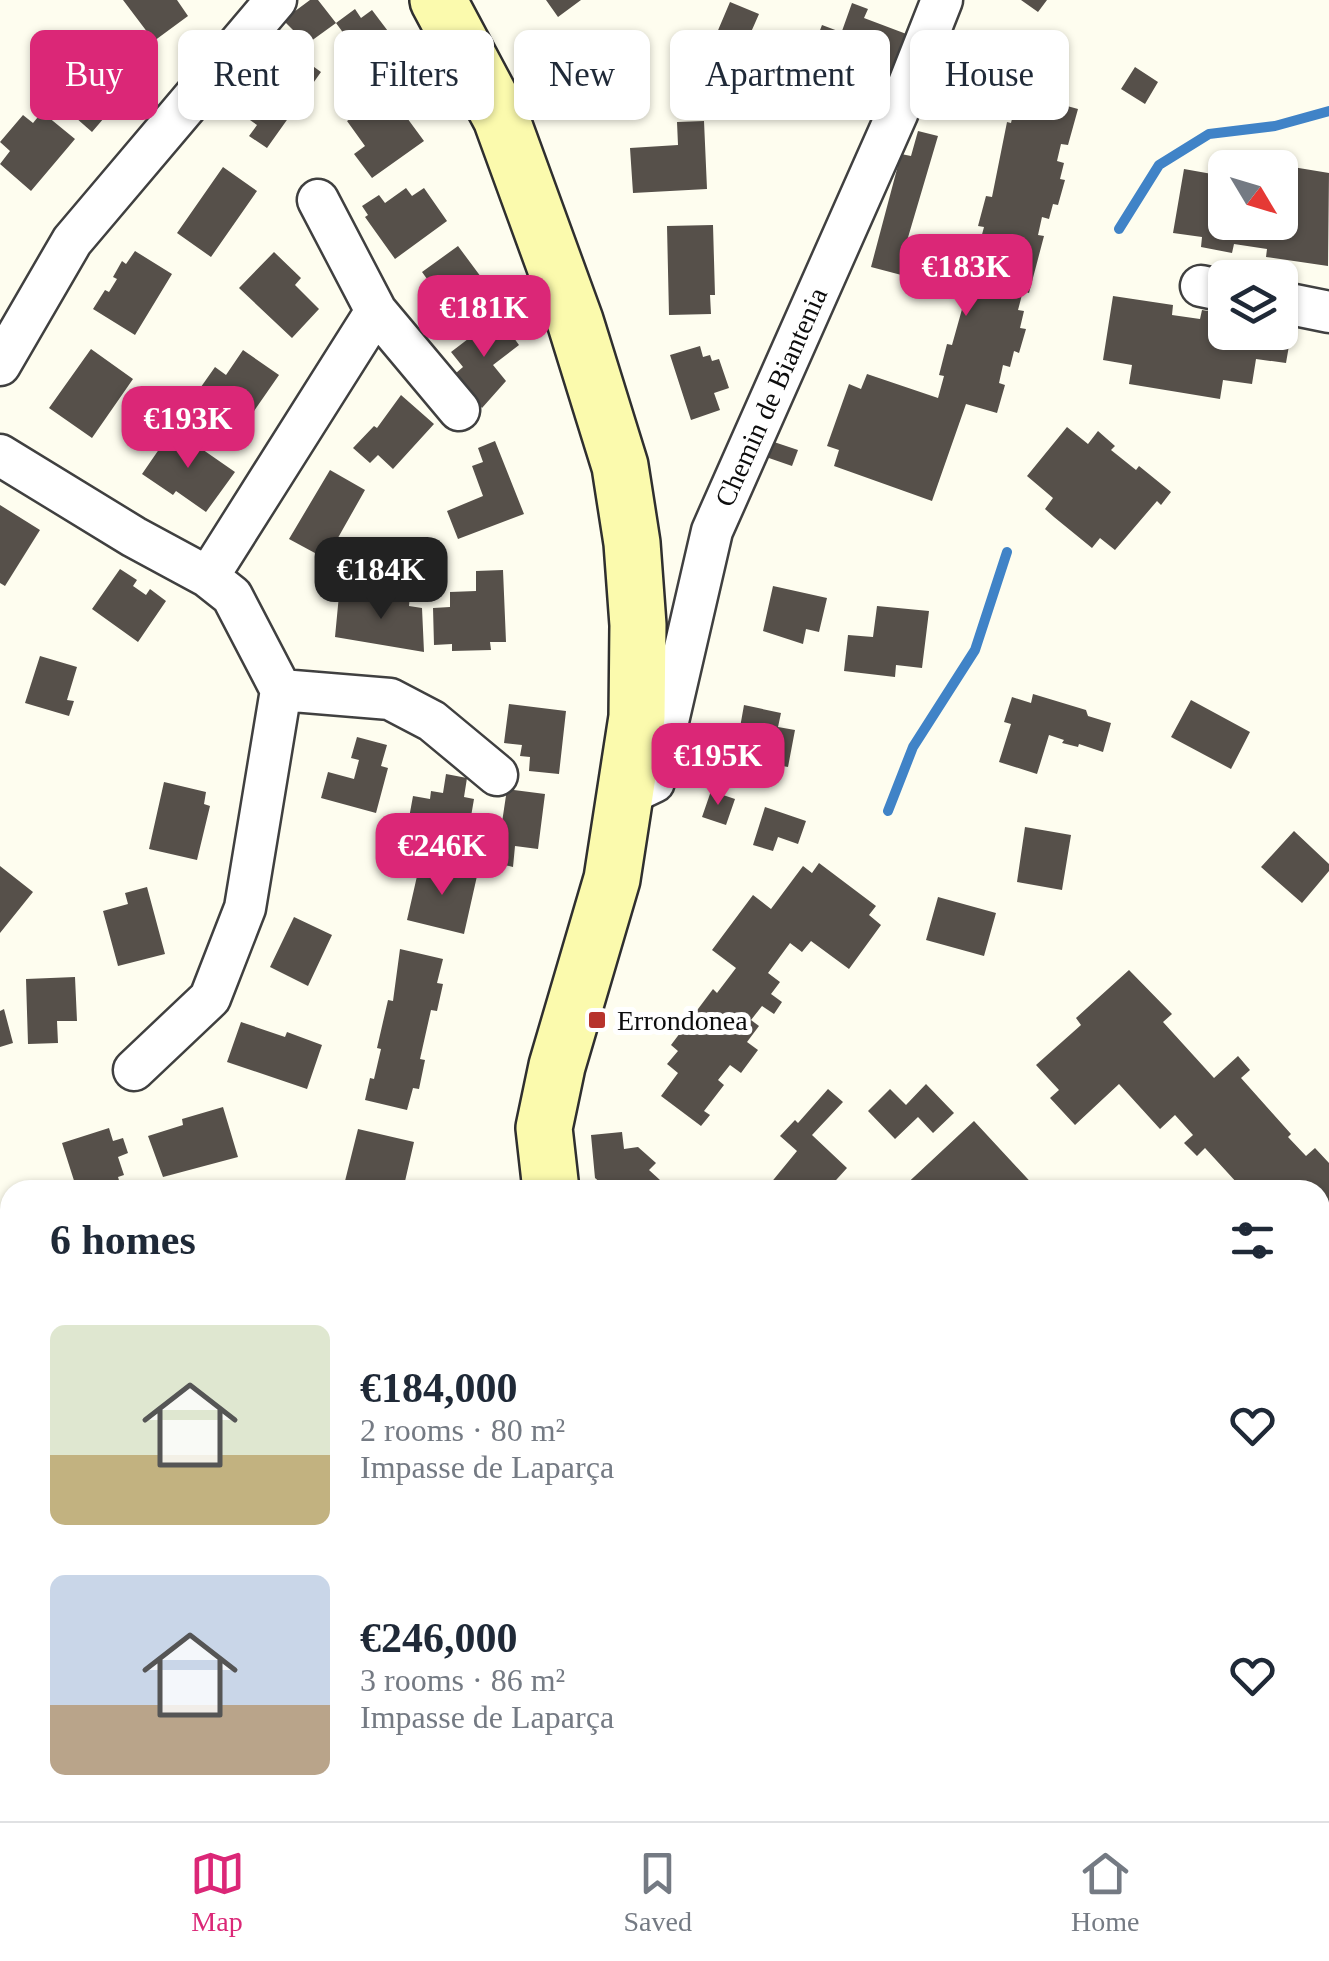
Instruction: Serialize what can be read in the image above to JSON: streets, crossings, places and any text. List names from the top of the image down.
{
  "streets": {
    "street": ["Chemin de Biantenia"]
  },
  "places": {
    "transit": ["Errondonea"]
  },
  "north": "bottom right",
  "page": {
    "chip": [
      "Buy",
      "Rent",
      "Filters",
      "New",
      "Apartment",
      "House"
    ],
    "price": [
      "€183K",
      "€181K",
      "€193K",
      "€184K",
      "€195K",
      "€246K"
    ],
    "heading": "6 homes",
    "list": [
      {
        "name": "€184,000",
        "note": "2 rooms · 80 m² · Impasse de Laparça"
      },
      {
        "name": "€246,000",
        "note": "3 rooms · 86 m² · Impasse de Laparça"
      }
    ],
    "tabs": ["Map", "Saved", "Home"]
  }
}
